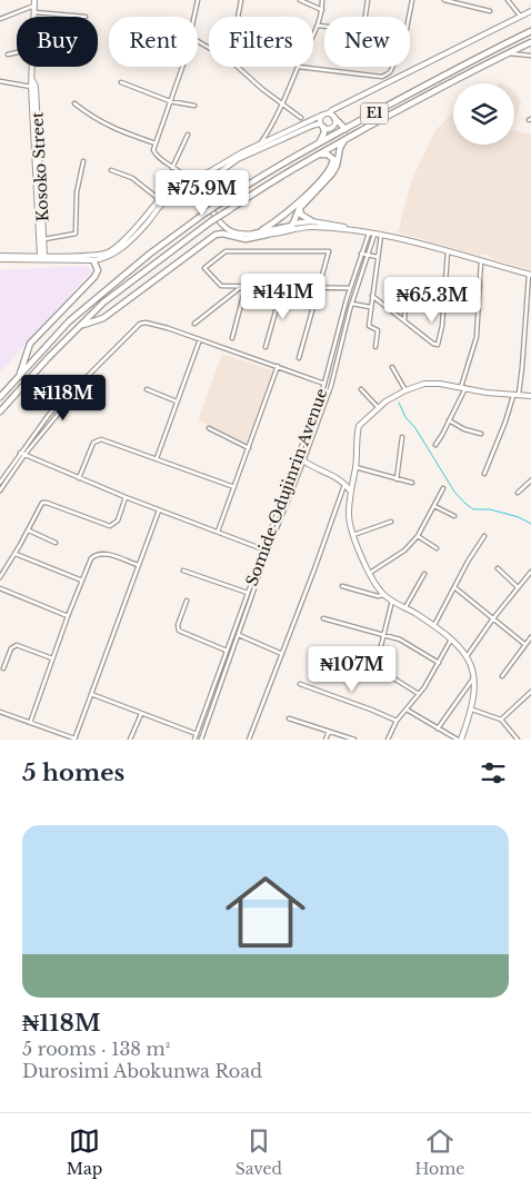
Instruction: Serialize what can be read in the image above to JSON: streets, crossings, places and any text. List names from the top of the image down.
{
  "streets": {
    "highway": ["E1"],
    "street": ["Kosoko Street", "Somide Odujinrin Avenue"]
  },
  "page": {
    "chip": [
      "Buy",
      "Rent",
      "Filters",
      "New"
    ],
    "price": [
      "₦75.9M",
      "₦141M",
      "₦65.3M",
      "₦118M",
      "₦107M"
    ],
    "heading": "5 homes",
    "list": [
      {
        "name": "₦118M",
        "note": "5 rooms · 138 m² · Durosimi Abokunwa Road"
      }
    ],
    "tabs": ["Map", "Saved", "Home"]
  }
}
